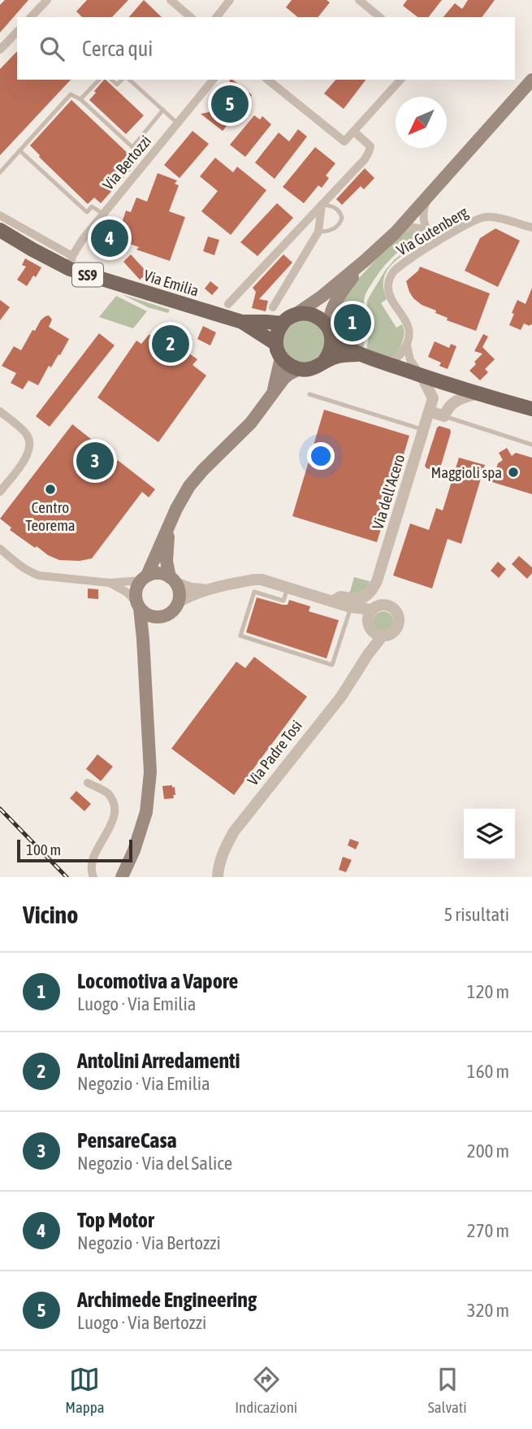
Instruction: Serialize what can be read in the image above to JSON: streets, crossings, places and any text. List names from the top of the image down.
{
  "streets": {
    "main road": ["SS9", "Via Emilia"],
    "street": [
      "Via Bertozzi",
      "Via Gutenberg",
      "Via dell'Acero",
      "Via Padre Tosi"
    ]
  },
  "crossings": [
    ["Via Bertozzi", "Via Emilia"],
    ["Via Gutenberg", "Via Emilia"],
    ["Via Gutenberg", "Via dell'Acero"],
    ["Via Emilia", "Via dell'Acero"],
    ["Via dell'Acero", "Via Padre Tosi"]
  ],
  "places": ["Maggioli spa", "Centro Teorema"],
  "scale_bar": "100 m",
  "north": "bottom left",
  "page": {
    "search": "Cerca qui",
    "pins": [
      "5",
      "4",
      "1",
      "2",
      "3"
    ],
    "scale": "100 m",
    "heading": ["Vicino", "5 risultati"],
    "list": [
      {
        "mark": "1",
        "name": "Locomotiva a Vapore",
        "note": "Luogo · Via Emilia",
        "value": "120 m"
      },
      {
        "mark": "2",
        "name": "Antolini Arredamenti",
        "note": "Negozio · Via Emilia",
        "value": "160 m"
      },
      {
        "mark": "3",
        "name": "PensareCasa",
        "note": "Negozio · Via del Salice",
        "value": "200 m"
      },
      {
        "mark": "4",
        "name": "Top Motor",
        "note": "Negozio · Via Bertozzi",
        "value": "270 m"
      },
      {
        "mark": "5",
        "name": "Archimede Engineering",
        "note": "Luogo · Via Bertozzi",
        "value": "320 m"
      }
    ],
    "nav": ["Mappa", "Indicazioni", "Salvati"]
  }
}
